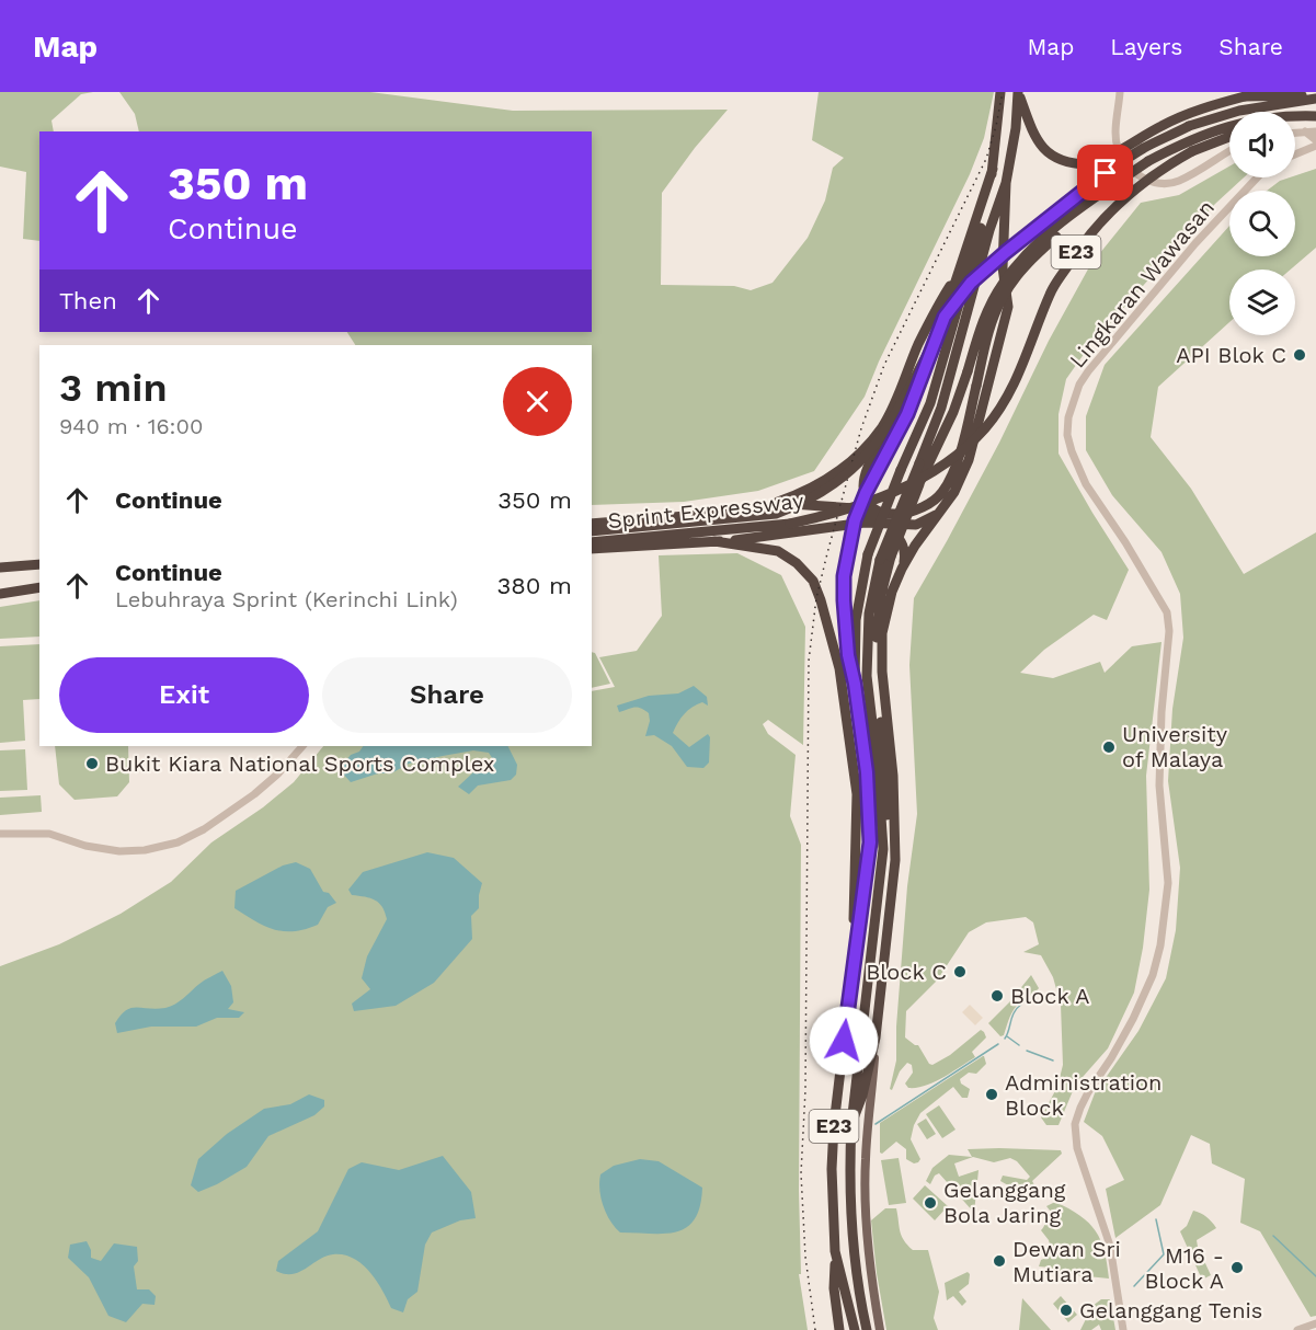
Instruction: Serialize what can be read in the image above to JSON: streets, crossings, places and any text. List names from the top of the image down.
{
  "streets": {
    "highway": ["E23", "Sprint Expressway"],
    "street": ["Lingkaran Wawasan"]
  },
  "places": [
    "API Blok C",
    "University of Malaya",
    "Bukit Kiara National Sports Complex",
    "Block C",
    "Block A",
    "Administration Block",
    "Gelanggang Bola Jaring",
    "Dewan Sri Mutiara",
    "M16 - Block A",
    "Gelanggang Tenis"
  ],
  "page": {
    "header": "Map",
    "nav": ["Map", "Layers", "Share"],
    "turn": ["350 m", "Continue"],
    "then": "Then",
    "heading": ["3 min", "940 m · 16:00"],
    "list": [
      {
        "name": "Continue",
        "value": "350 m"
      },
      {
        "name": "Continue",
        "note": "Lebuhraya Sprint (Kerinchi Link)",
        "value": "380 m"
      }
    ],
    "buttons": ["Exit", "Share"]
  }
}
